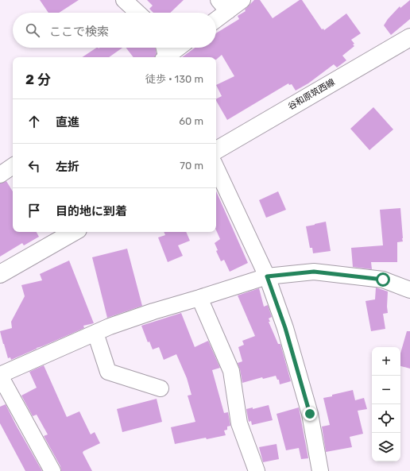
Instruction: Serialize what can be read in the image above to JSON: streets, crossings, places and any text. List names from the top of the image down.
{
  "streets": {
    "main road": ["谷和原筑西線"]
  },
  "page": {
    "search": "ここで検索",
    "heading": ["2 分", "徒歩 · 130 m"],
    "list": [
      ["直進", "60 m"],
      ["左折", "70 m"],
      "目的地に到着"
    ],
    "map_buttons": ["+", "−"]
  }
}
